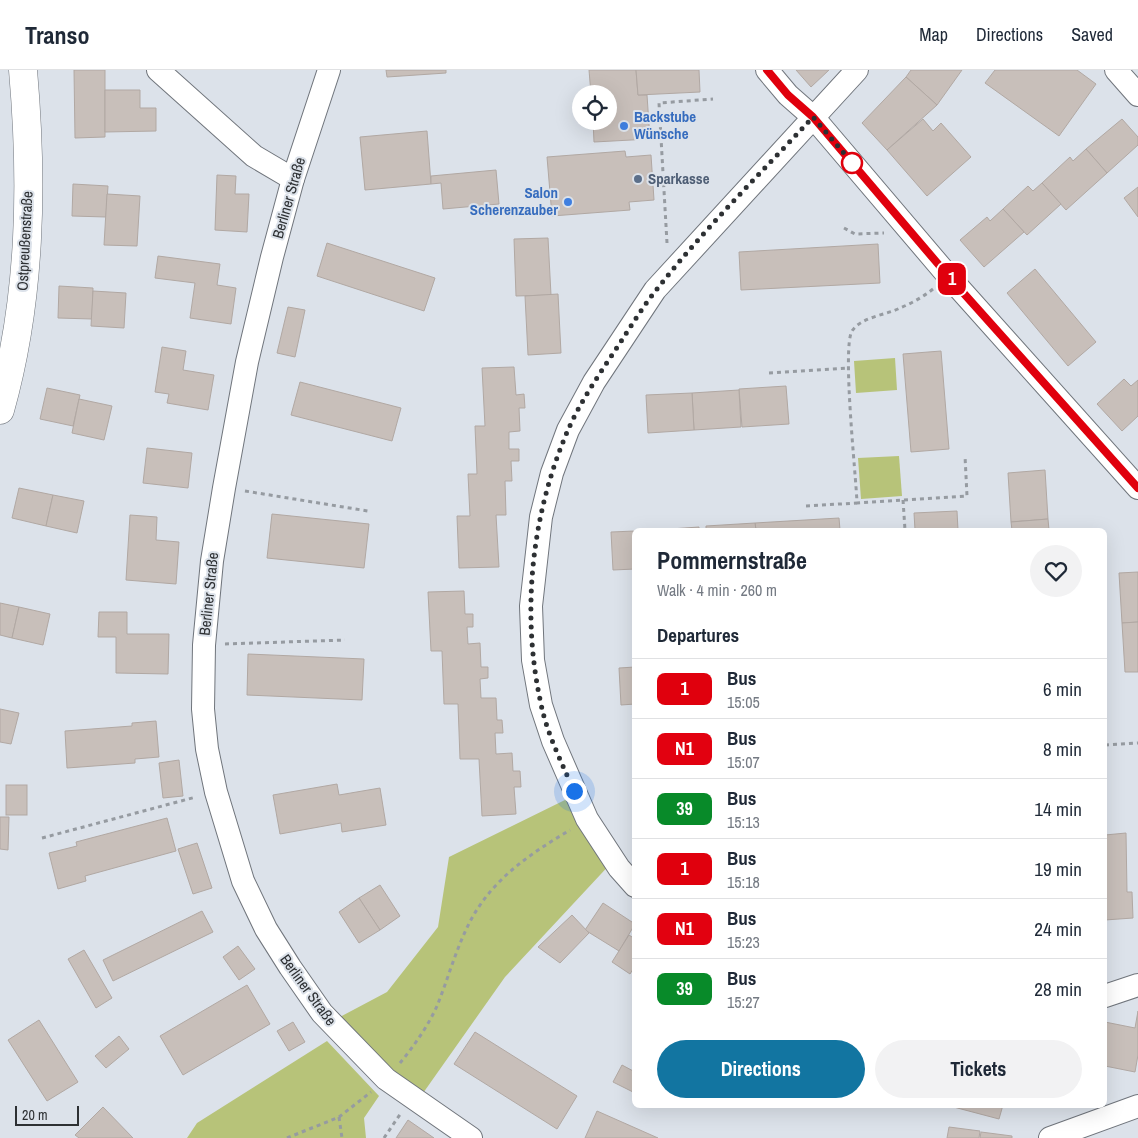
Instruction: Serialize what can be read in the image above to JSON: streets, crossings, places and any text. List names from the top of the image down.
{
  "streets": {
    "street": ["Berliner Straße", "Ostpreußenstraße"]
  },
  "places": ["Backstube Wünsche", "Sparkasse", "Salon Scherenzauber"],
  "lines": ["bus line 1"],
  "scale_bar": "20 m",
  "page": {
    "header": "Transo",
    "nav": ["Map", "Directions", "Saved"],
    "on_map": "1",
    "heading": [
      ["Pommernstraße", "Walk · 4 min · 260 m"],
      "Departures"
    ],
    "list": [
      {
        "mark": "1",
        "name": "Bus",
        "note": "15:05",
        "value": "6 min"
      },
      {
        "mark": "N1",
        "name": "Bus",
        "note": "15:07",
        "value": "8 min"
      },
      {
        "mark": "39",
        "name": "Bus",
        "note": "15:13",
        "value": "14 min"
      },
      {
        "mark": "1",
        "name": "Bus",
        "note": "15:18",
        "value": "19 min"
      },
      {
        "mark": "N1",
        "name": "Bus",
        "note": "15:23",
        "value": "24 min"
      },
      {
        "mark": "39",
        "name": "Bus",
        "note": "15:27",
        "value": "28 min"
      }
    ],
    "buttons": ["Directions", "Tickets"],
    "scale": "20 m"
  }
}
